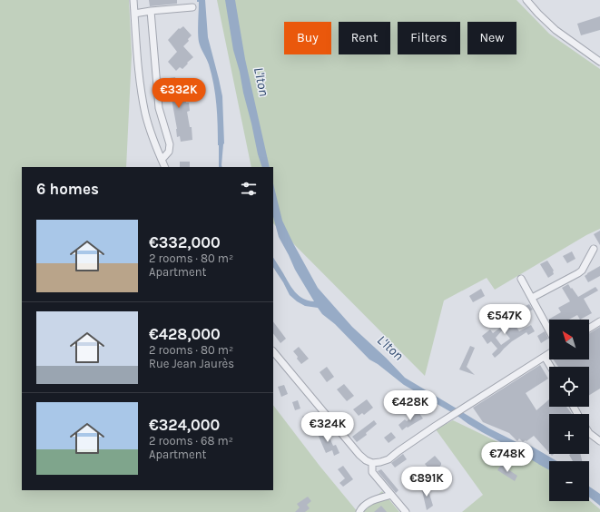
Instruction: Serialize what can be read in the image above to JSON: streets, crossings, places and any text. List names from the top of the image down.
{
  "water": ["L'Iton"],
  "north": "top left",
  "page": {
    "chip": [
      "Buy",
      "Rent",
      "Filters",
      "New"
    ],
    "price": [
      "€332K",
      "€547K",
      "€428K",
      "€324K",
      "€748K",
      "€891K"
    ],
    "heading": "6 homes",
    "list": [
      {
        "name": "€332,000",
        "note": "2 rooms · 80 m² · Apartment"
      },
      {
        "name": "€428,000",
        "note": "2 rooms · 80 m² · Rue Jean Jaurès"
      },
      {
        "name": "€324,000",
        "note": "2 rooms · 68 m² · Apartment"
      }
    ],
    "map_buttons": ["+", "−"]
  }
}
